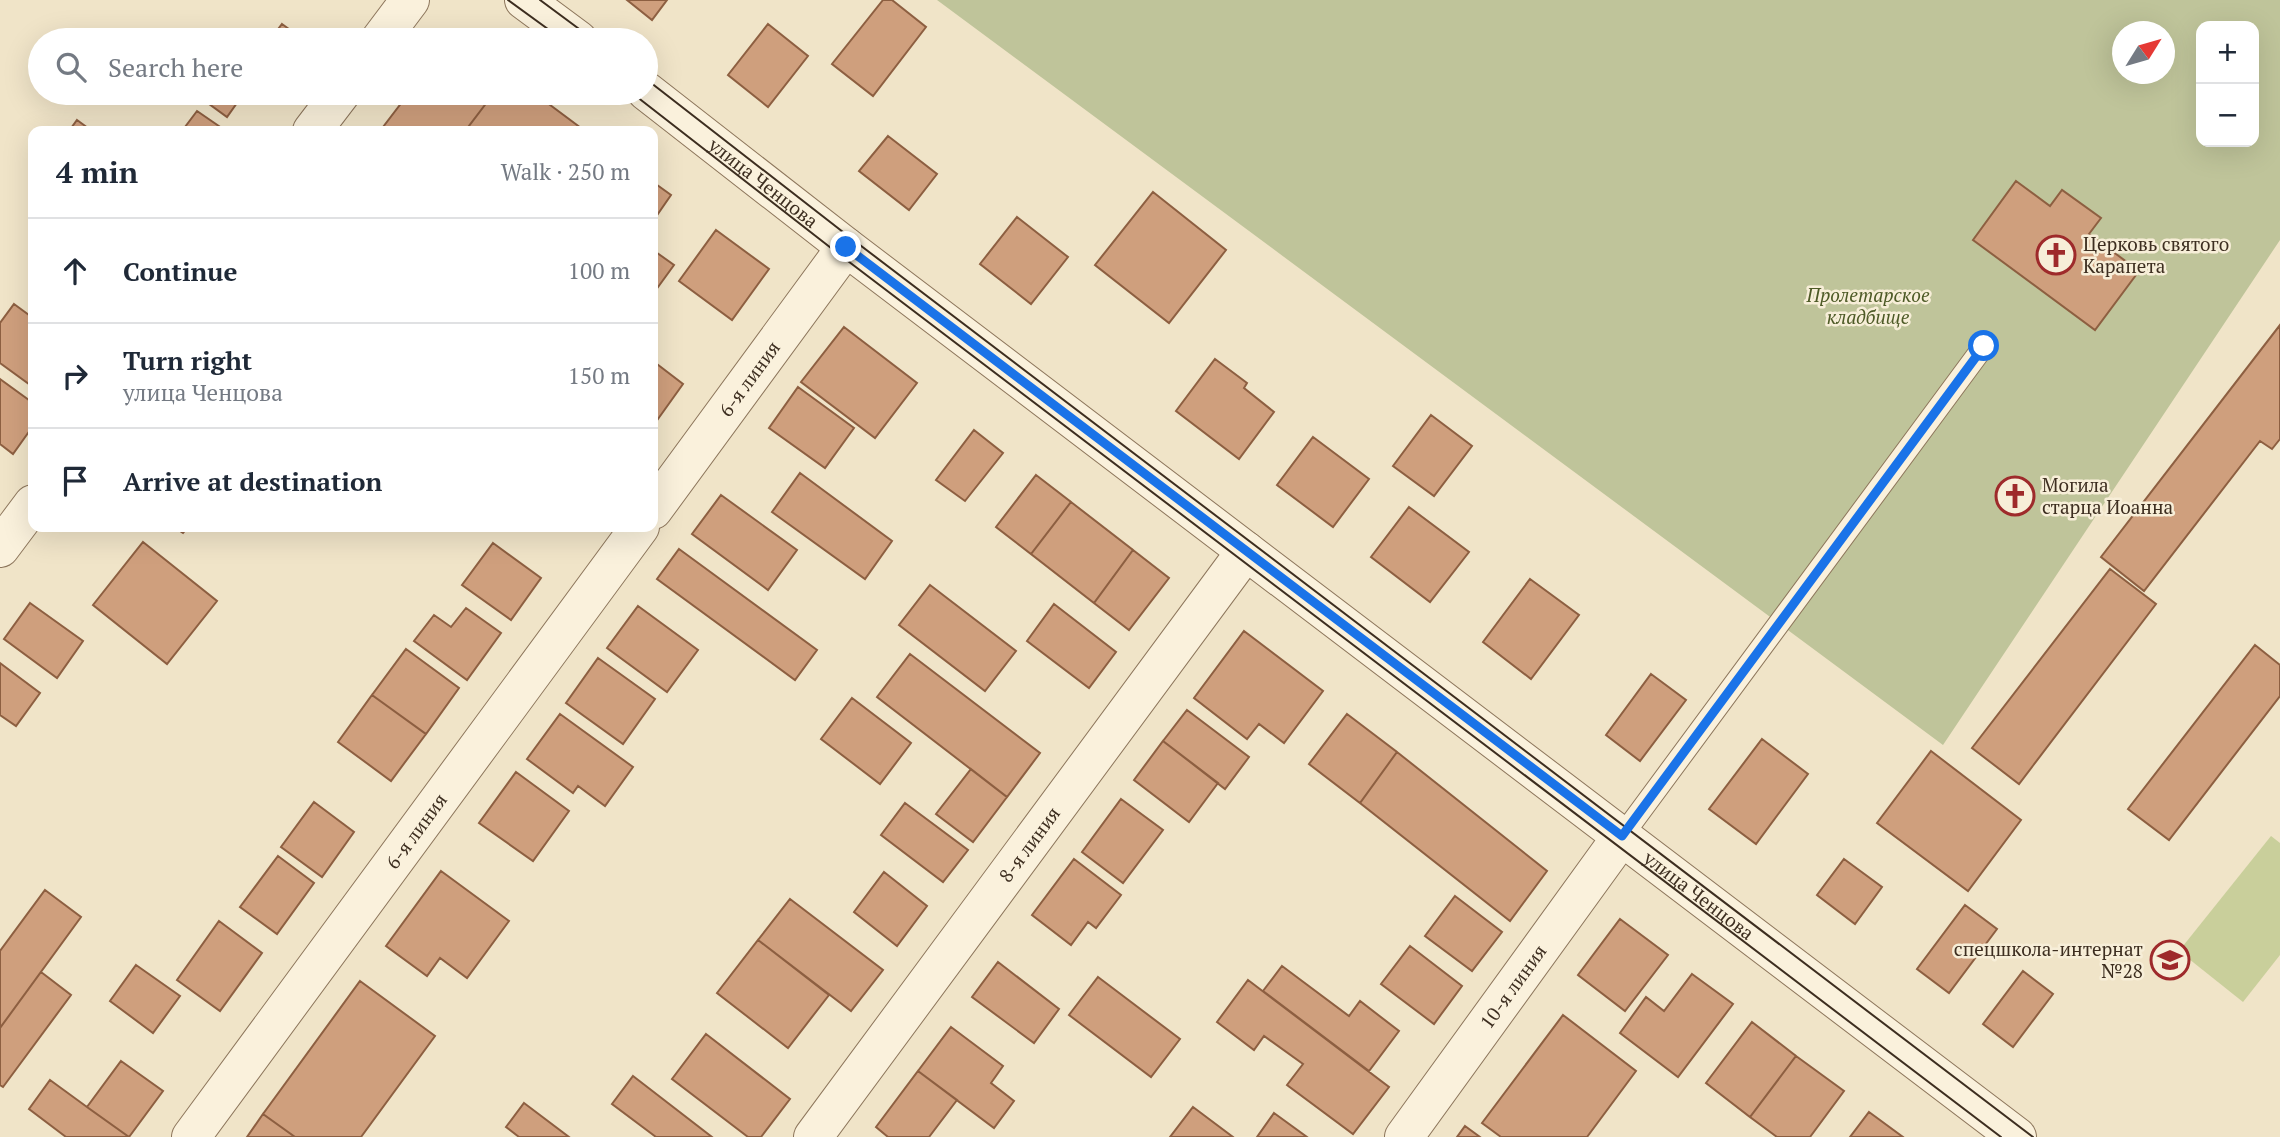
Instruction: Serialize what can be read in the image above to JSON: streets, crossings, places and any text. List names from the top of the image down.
{
  "streets": {
    "street": [
      "улица Ченцова",
      "6-я линия",
      "8-я линия",
      "10-я линия"
    ]
  },
  "crossings": [
    ["улица Ченцова", "6-я линия"],
    ["улица Ченцова", "8-я линия"],
    ["улица Ченцова", "10-я линия"]
  ],
  "parks": ["Пролетарское кладбище"],
  "places": {
    "church": ["Церковь святого Карапета", "Могила старца Иоанна"],
    "school or university": ["спецшкола-интернат №28"]
  },
  "north": "top right",
  "page": {
    "map_buttons": ["+", "−"],
    "search": "Search here",
    "heading": ["4 min", "Walk · 250 m"],
    "list": [
      ["Continue", "100 m"],
      ["Turn right", "улица Ченцова", "150 m"],
      "Arrive at destination"
    ]
  }
}
